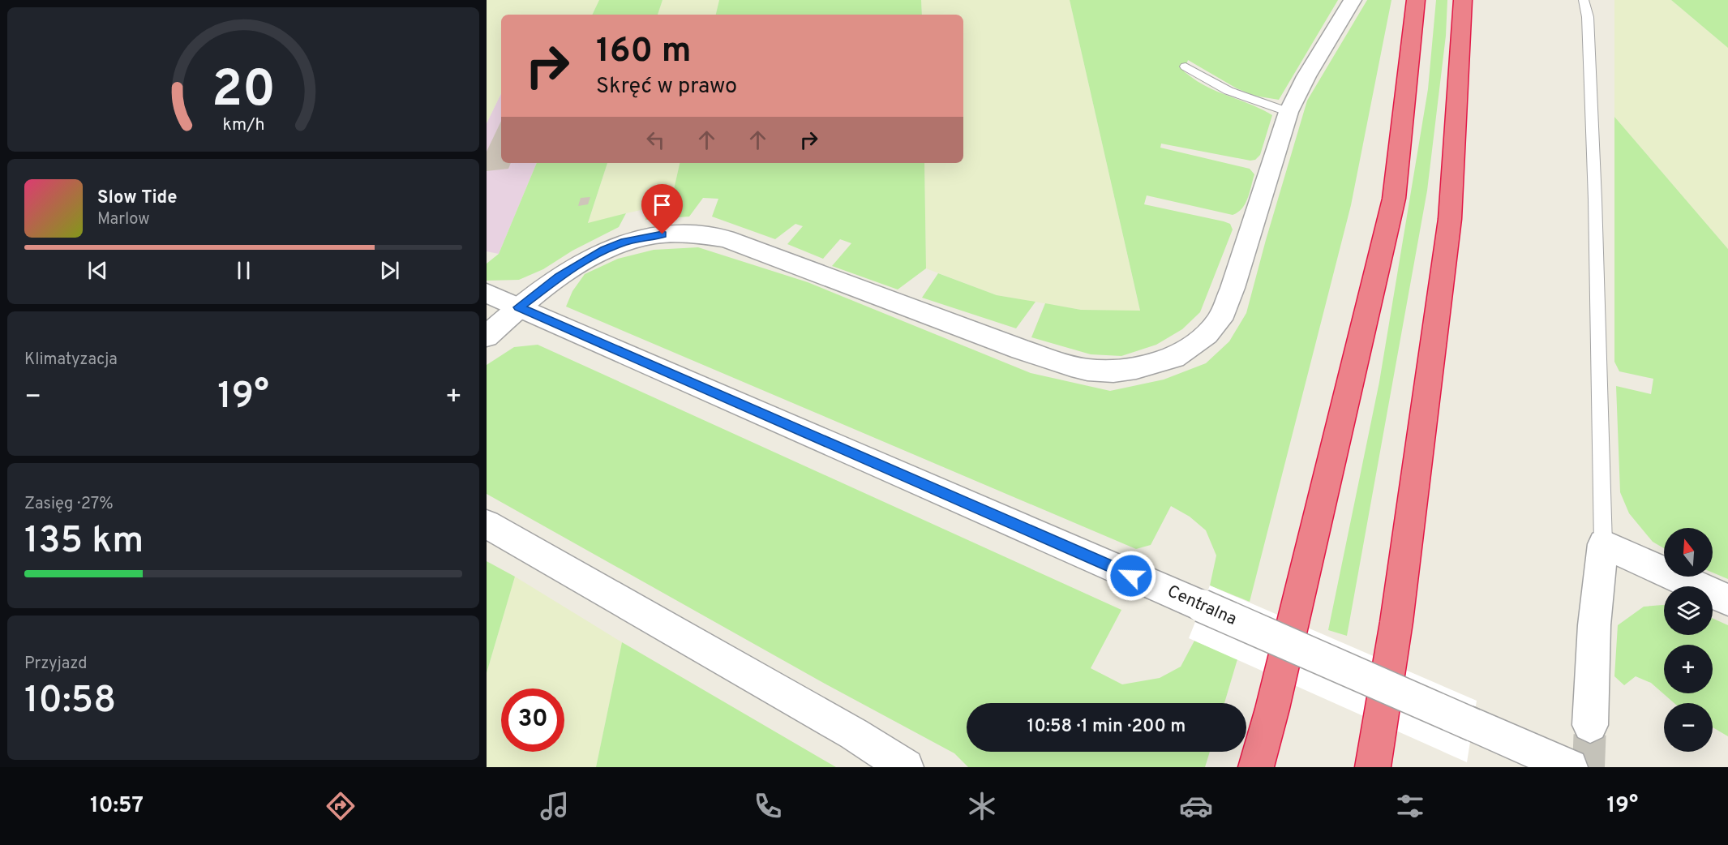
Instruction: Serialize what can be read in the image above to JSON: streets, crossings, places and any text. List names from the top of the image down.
{
  "streets": {
    "street": ["Centralna"]
  },
  "north": "top",
  "page": {
    "turn": ["160 m", "Skręć w prawo"],
    "song": ["Slow Tide", "Marlow"],
    "tile": [
      "Klimatyzacja",
      ["Zasięg · 27%", "135 km"],
      ["Przyjazd", "10:58"]
    ],
    "heat": ["−", "19°", "+"],
    "map_buttons": ["+", "−"],
    "limit": "30",
    "trip": "10:58 · 1 min · 200 m",
    "tabs": ["10:57", "19°"],
    "gauge": ["20", "km/h"]
  }
}
